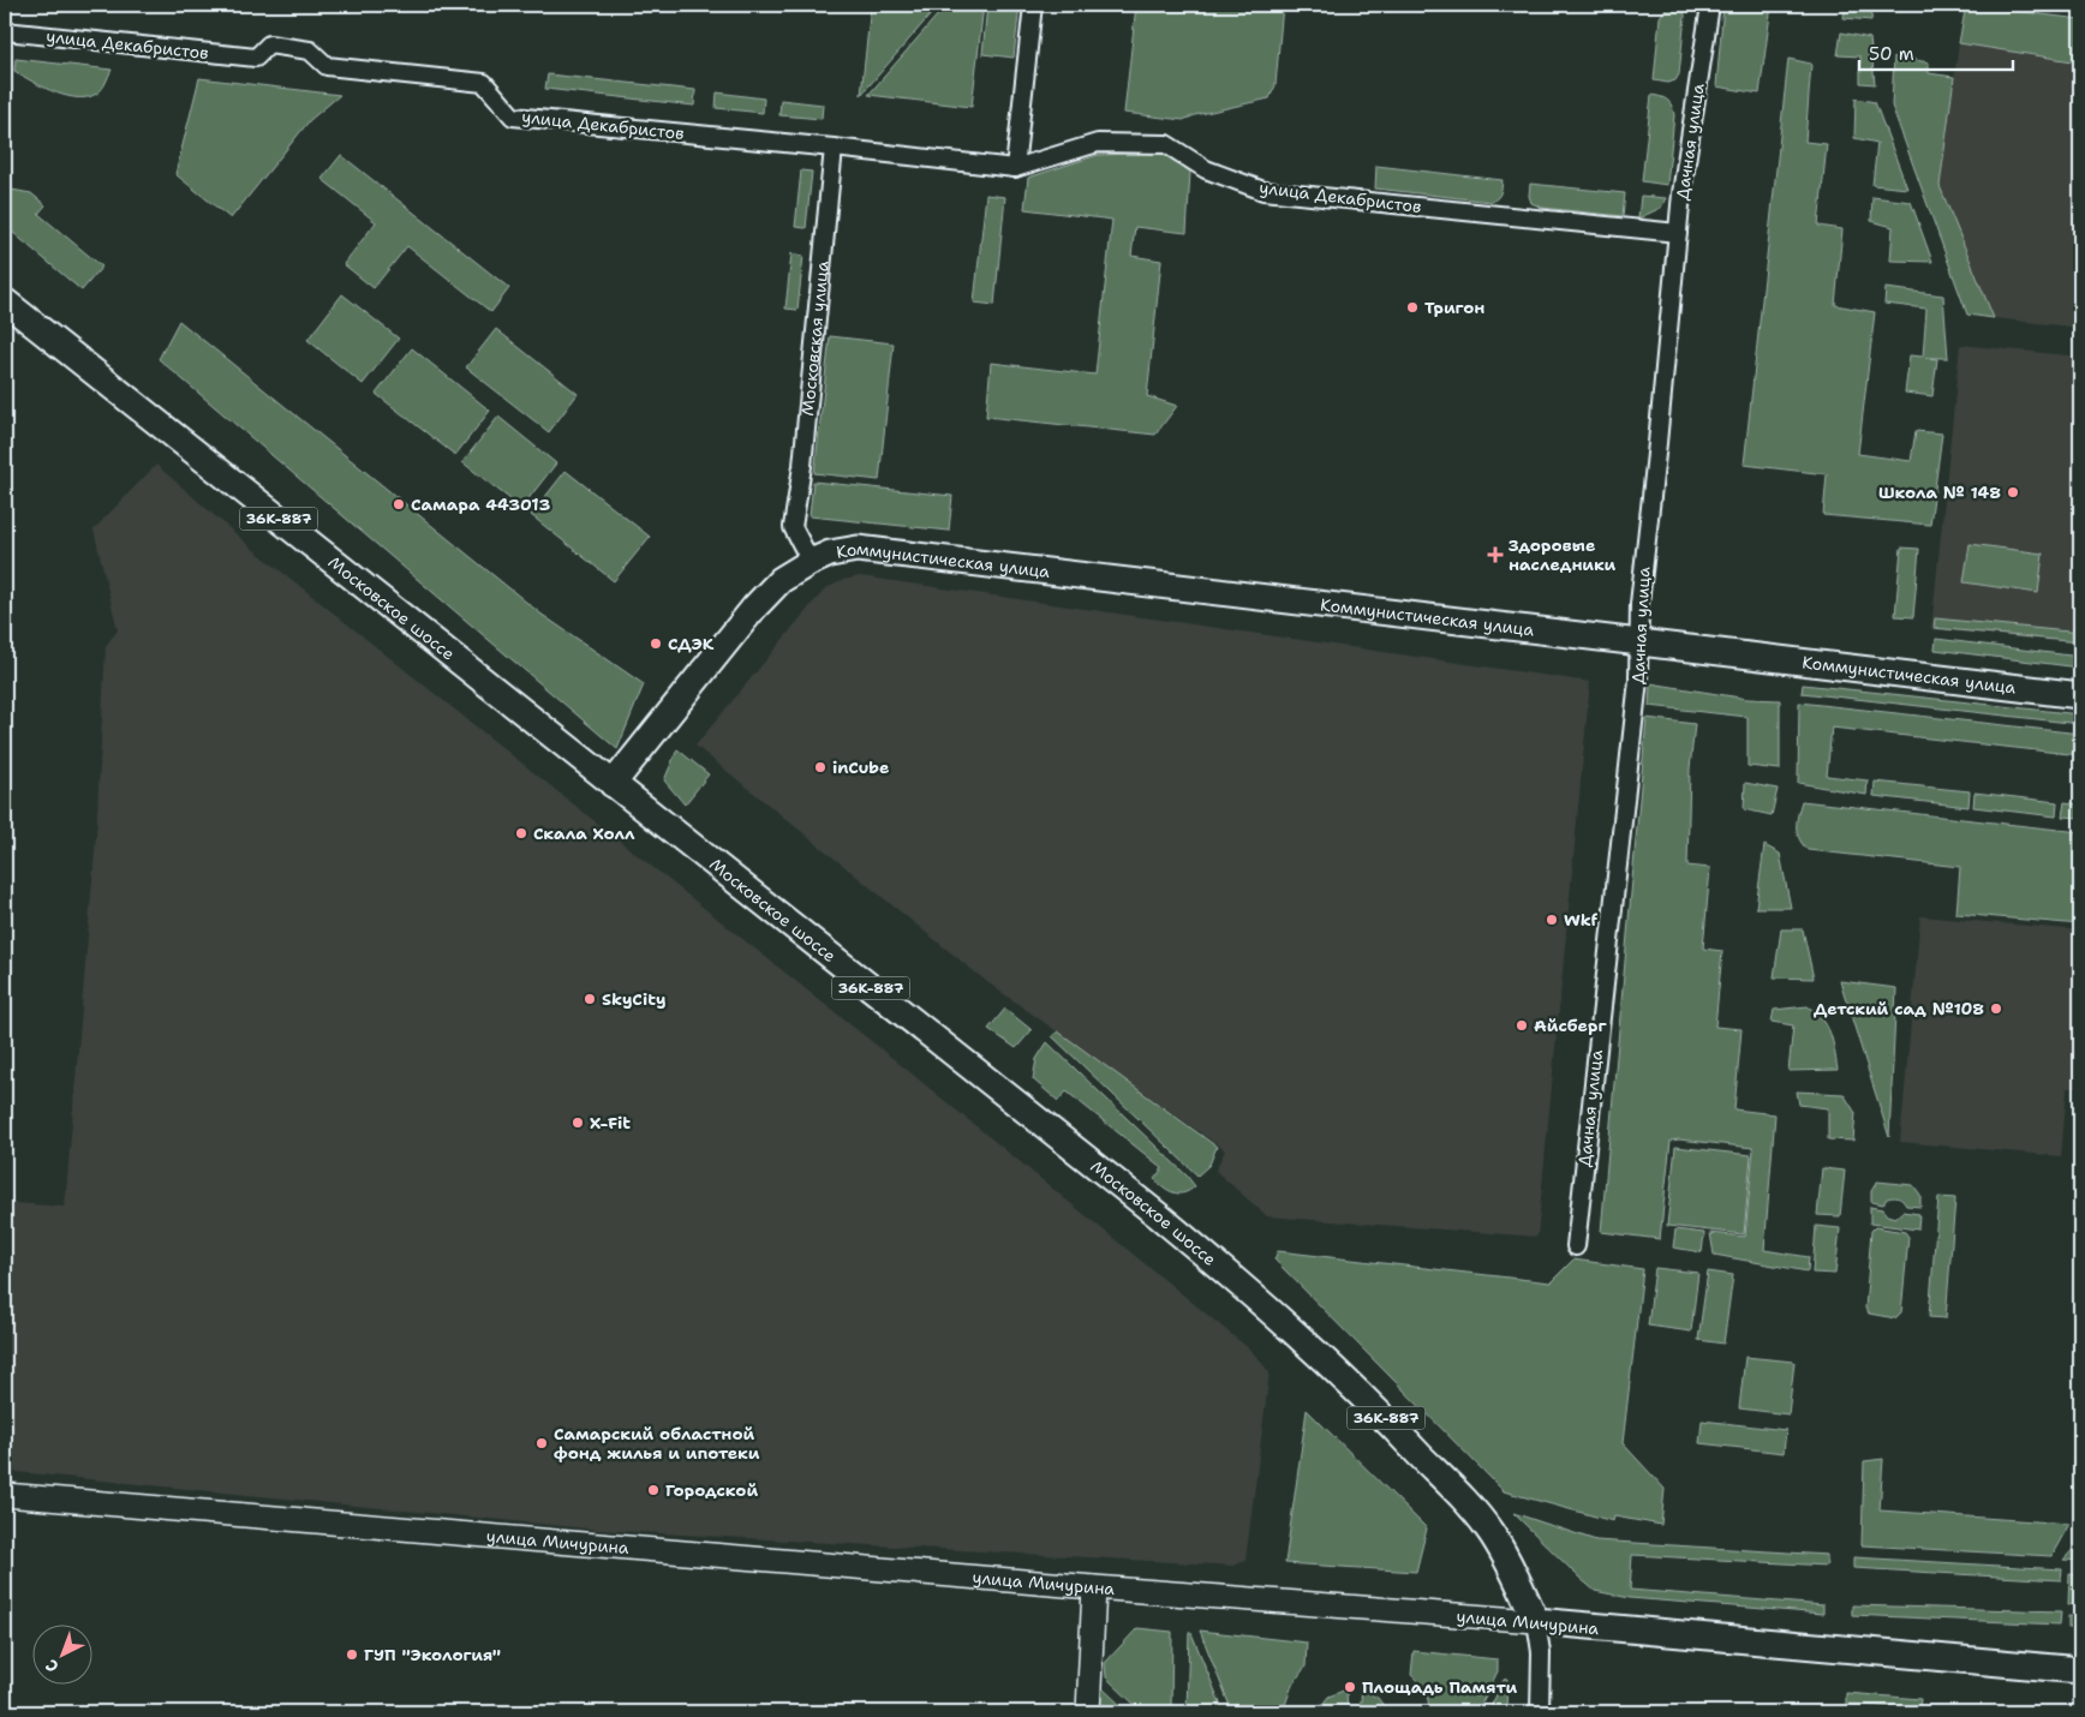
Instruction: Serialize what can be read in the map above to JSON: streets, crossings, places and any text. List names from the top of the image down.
{
  "streets": {
    "main road": [
      "36К-887",
      "Коммунистическая улица",
      "Московское шоссе",
      "улица Мичурина"
    ],
    "street": ["улица Декабристов", "Дачная улица", "Московская улица"]
  },
  "crossings": [
    ["улица Декабристов", "Дачная улица"],
    ["улица Декабристов", "Московская улица"],
    ["Дачная улица", "Коммунистическая улица"],
    ["Московская улица", "Коммунистическая улица"],
    ["Коммунистическая улица", "Московское шоссе"],
    ["Московское шоссе", "улица Мичурина"]
  ],
  "places": {
    "other": [
      "Тригон",
      "Школа № 148",
      "Самара 443013",
      "СДЭК",
      "inCube",
      "Скала Холл",
      "Wkf",
      "SkyCity",
      "Детский сад №108",
      "Айсберг",
      "X-Fit",
      "Самарский областной фонд жилья и ипотеки",
      "Городской",
      "ГУП \"Экология\"",
      "Площадь Памяти"
    ],
    "health": ["Здоровые наследники"]
  },
  "scale_bar": "50 m",
  "north": "bottom left"
}
